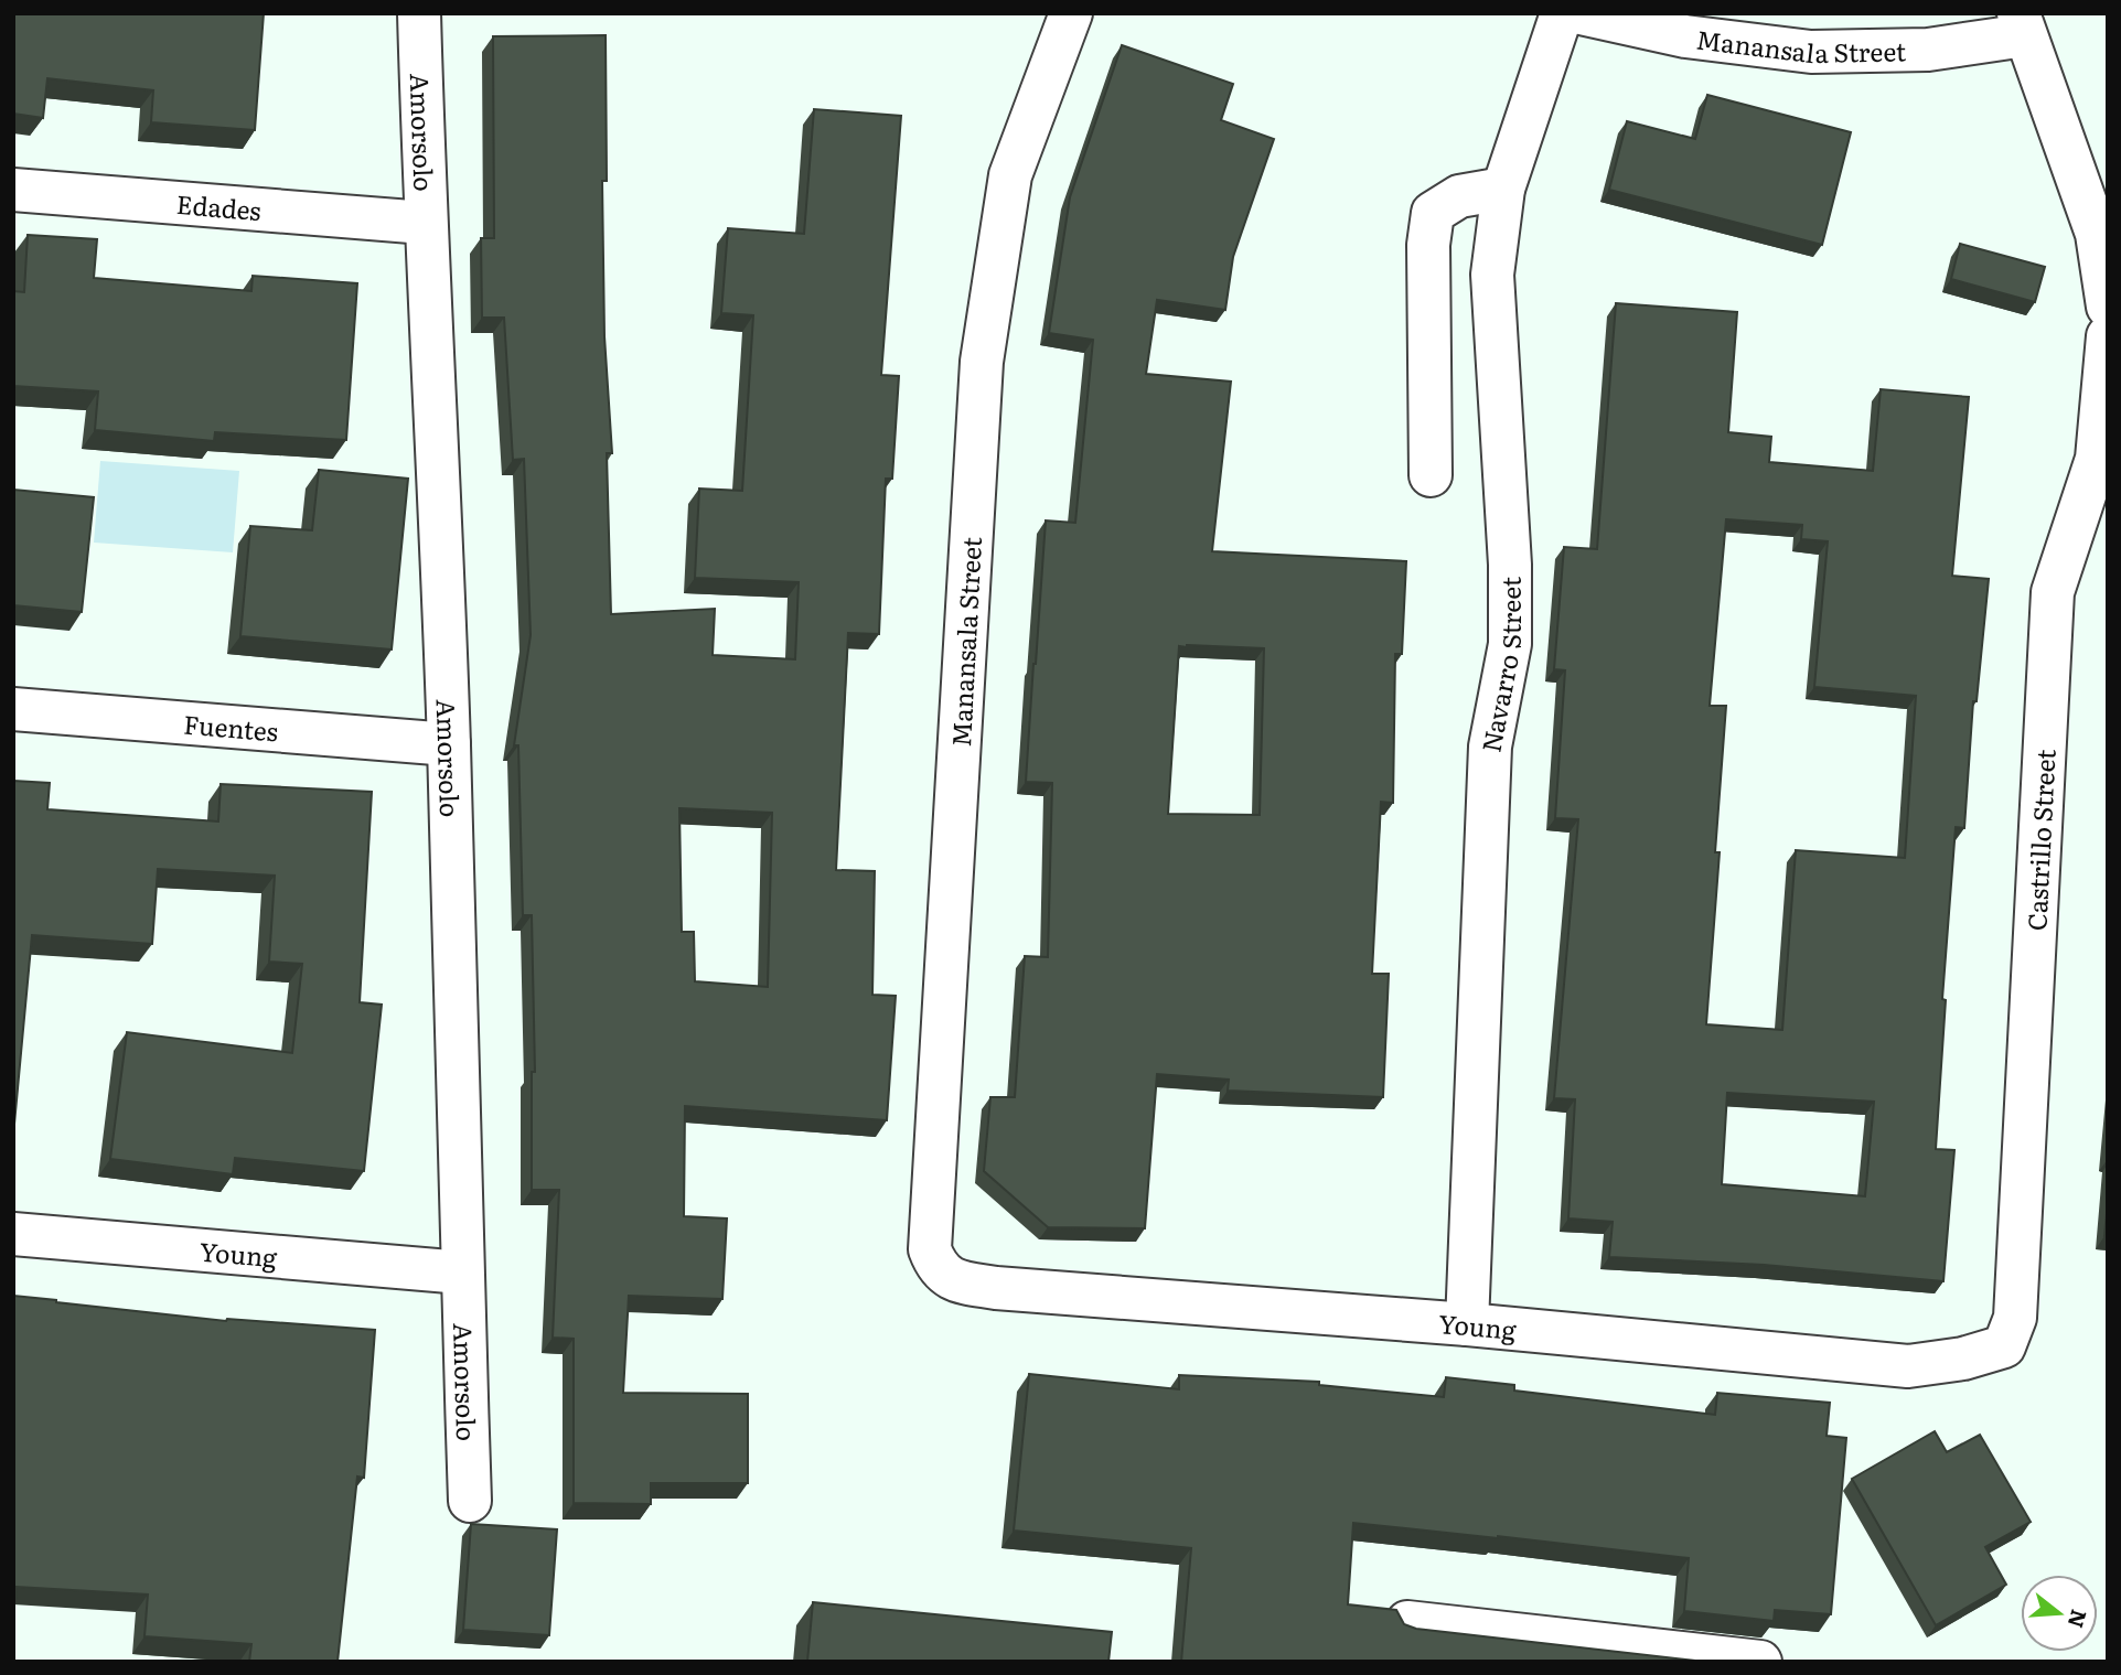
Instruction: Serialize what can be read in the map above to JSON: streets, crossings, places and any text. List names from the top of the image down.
{
  "streets": {
    "street": [
      "Manansala Street",
      "Amorsolo",
      "Edades",
      "Navarro Street",
      "Fuentes",
      "Castrillo Street",
      "Young"
    ]
  },
  "crossings": [
    ["Manansala Street", "Young"],
    ["Amorsolo", "Edades"],
    ["Amorsolo", "Fuentes"],
    ["Amorsolo", "Young"],
    ["Navarro Street", "Young"],
    ["Castrillo Street", "Young"]
  ],
  "north": "right"
}
